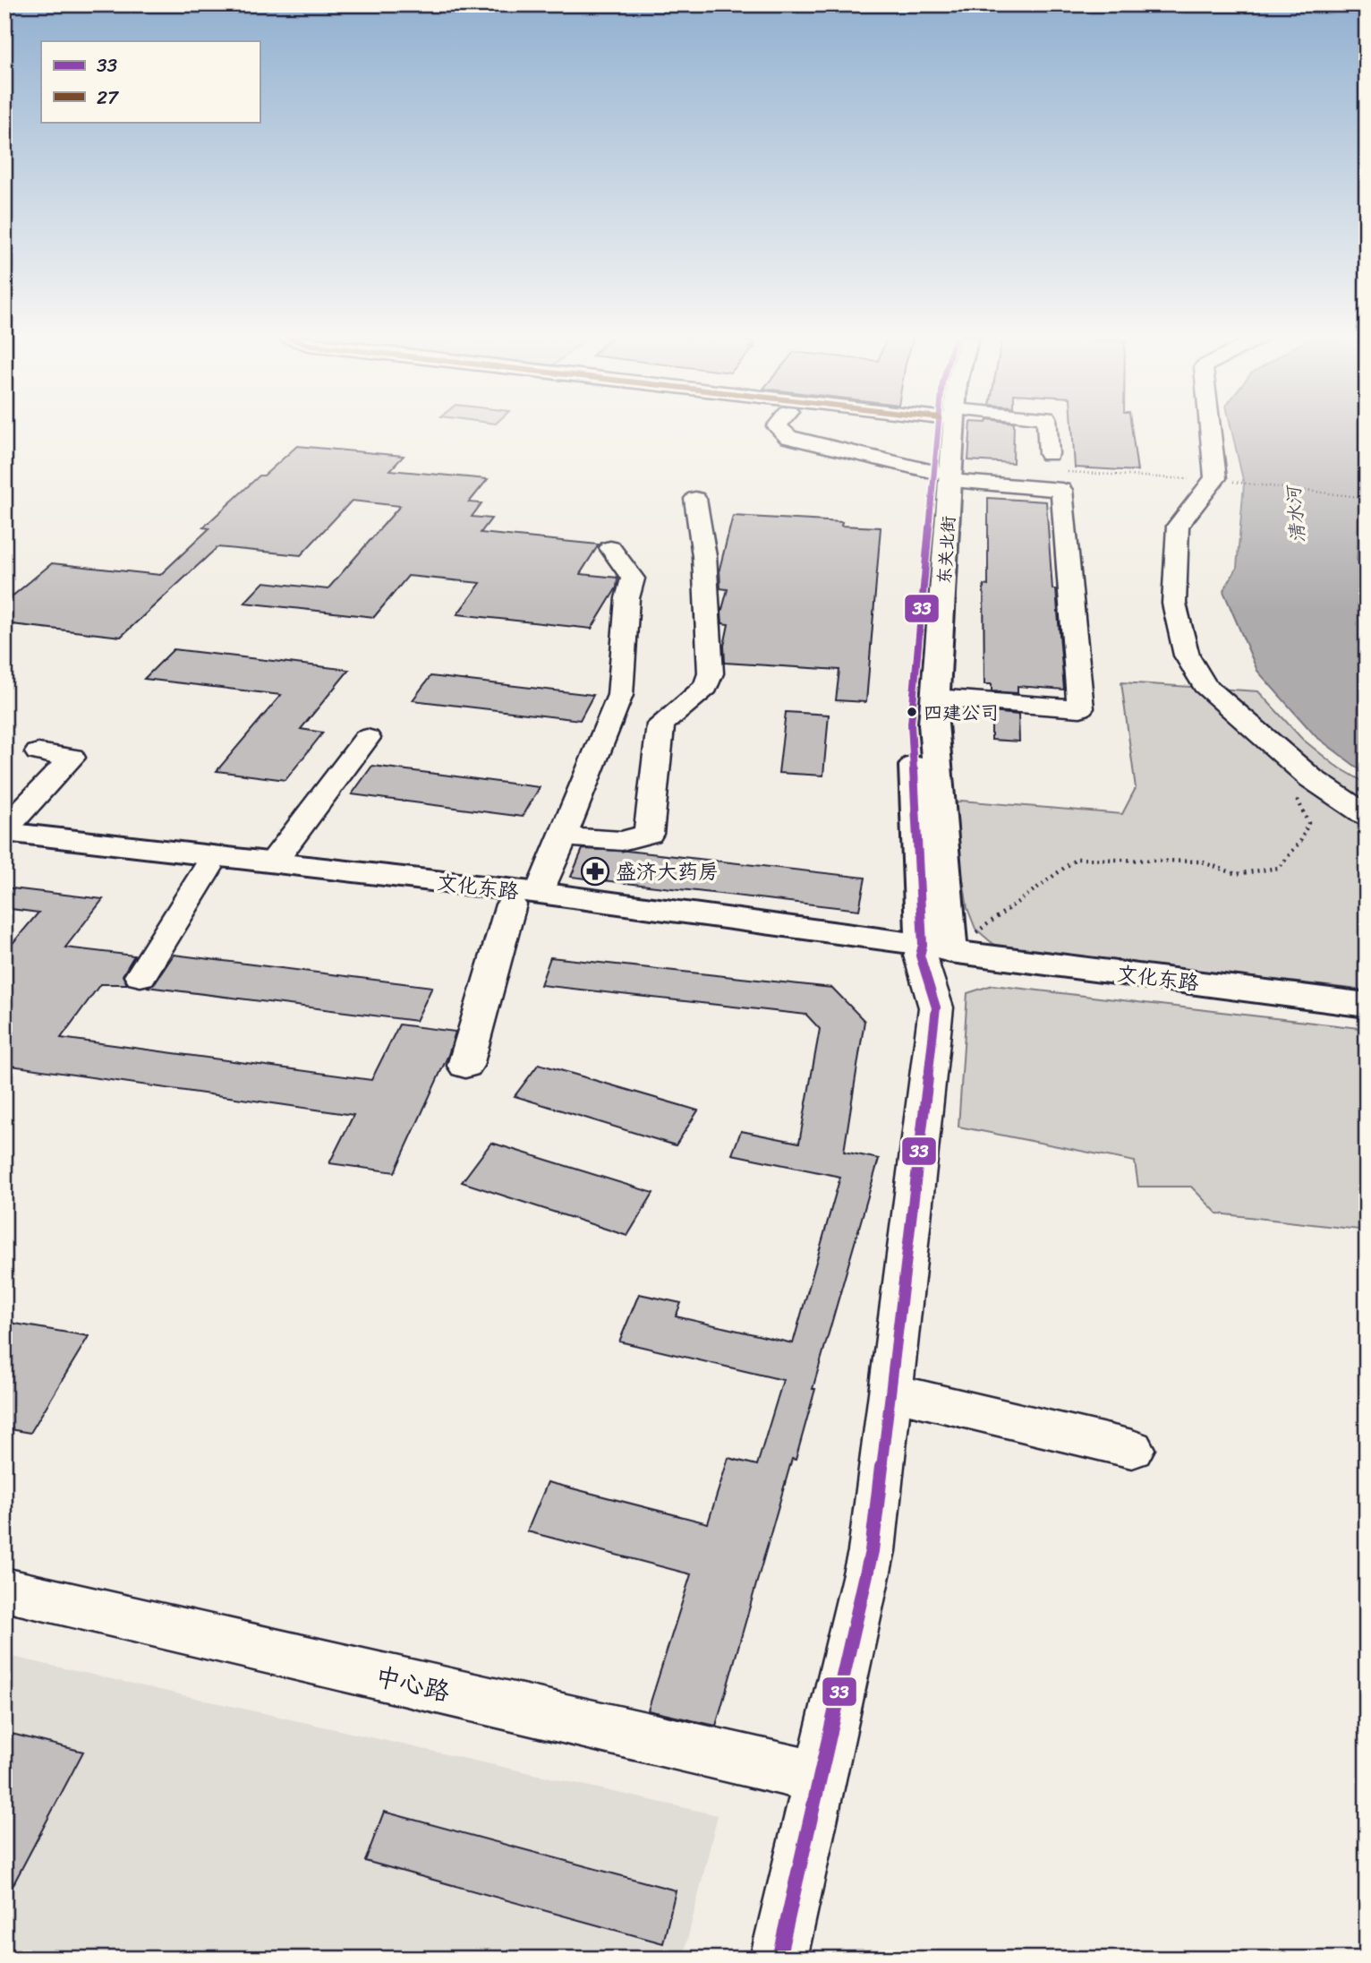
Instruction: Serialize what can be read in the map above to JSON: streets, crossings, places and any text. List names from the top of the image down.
{
  "streets": {
    "main road": ["东关北街", "文化东路"],
    "street": ["中心路"]
  },
  "crossings": [
    ["东关北街", "文化东路"]
  ],
  "water": ["清水河"],
  "places": {
    "other": ["四建公司"],
    "pharmacy": ["盛济大药房"]
  },
  "lines": ["transit line 33"],
  "legend": ["33", "27"]
}
